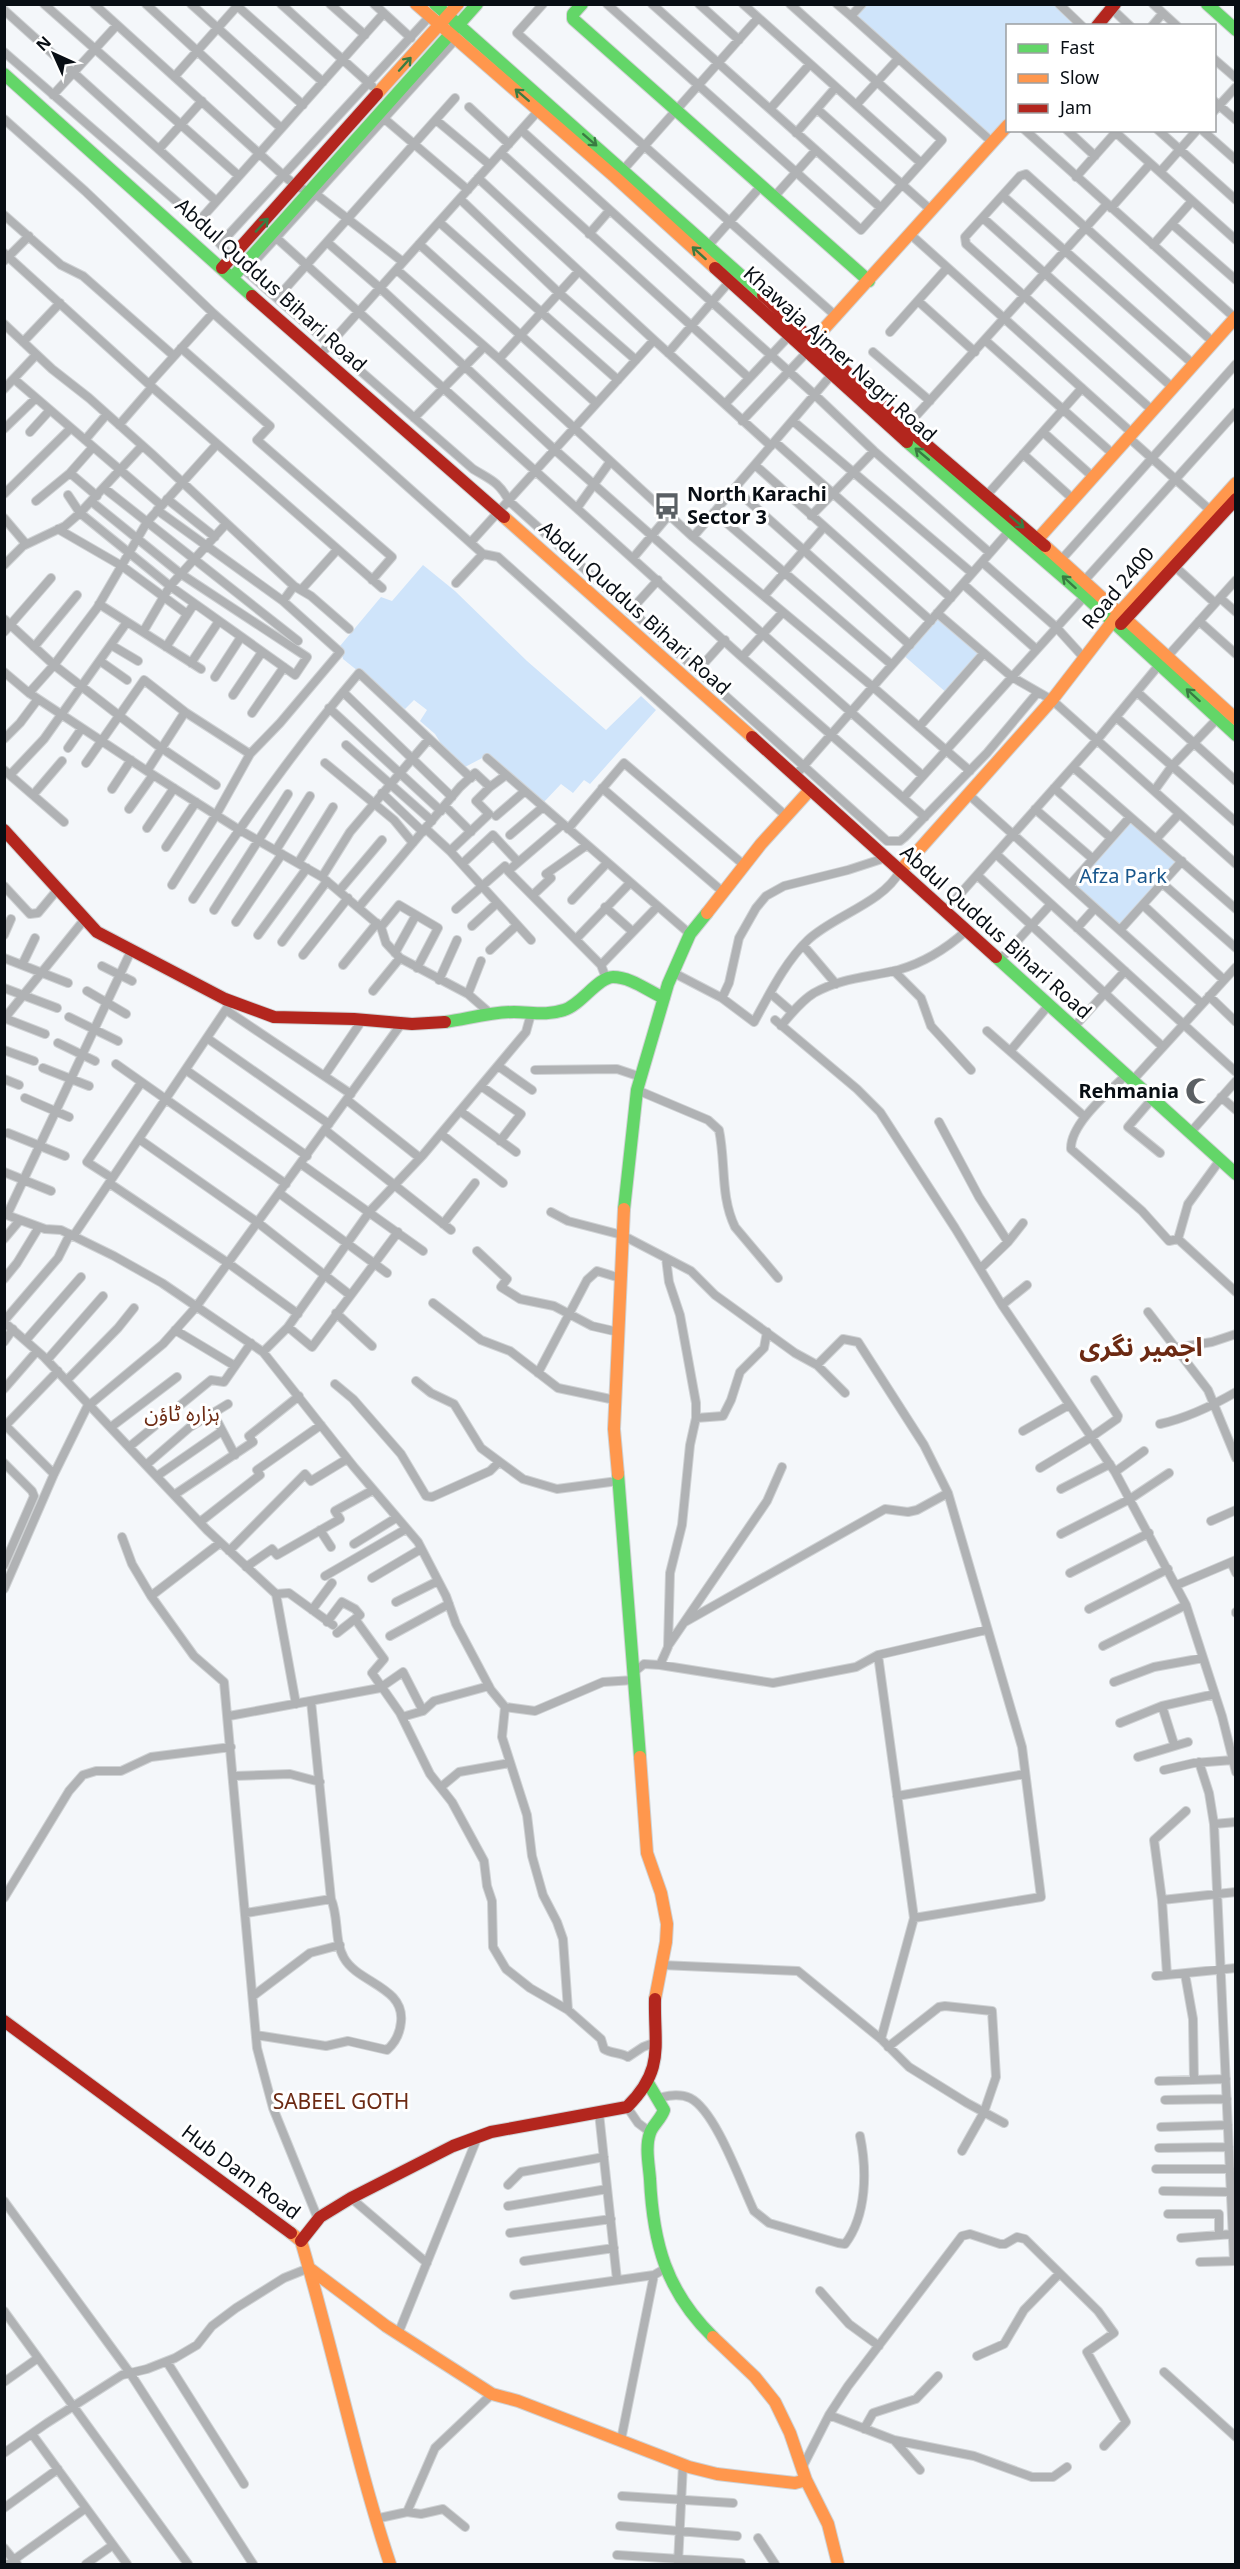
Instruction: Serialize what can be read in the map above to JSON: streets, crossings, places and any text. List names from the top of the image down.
{
  "streets": {
    "main road": [
      "Abdul Quddus Bihari Road",
      "Khawaja Ajmer Nagri Road",
      "Road 2400",
      "Hub Dam Road"
    ]
  },
  "crossings": [
    ["Abdul Quddus Bihari Road", "Road 2400"],
    ["Khawaja Ajmer Nagri Road", "Road 2400"]
  ],
  "districts": ["اجمیر نگری", "ہزارہ ٹاؤن", "SABEEL GOTH"],
  "parks": ["Afza Park"],
  "places": {
    "bus stop": ["North Karachi Sector 3"],
    "mosque": ["Rehmania"]
  },
  "legend": ["Fast", "Slow", "Jam"],
  "north": "top left"
}
